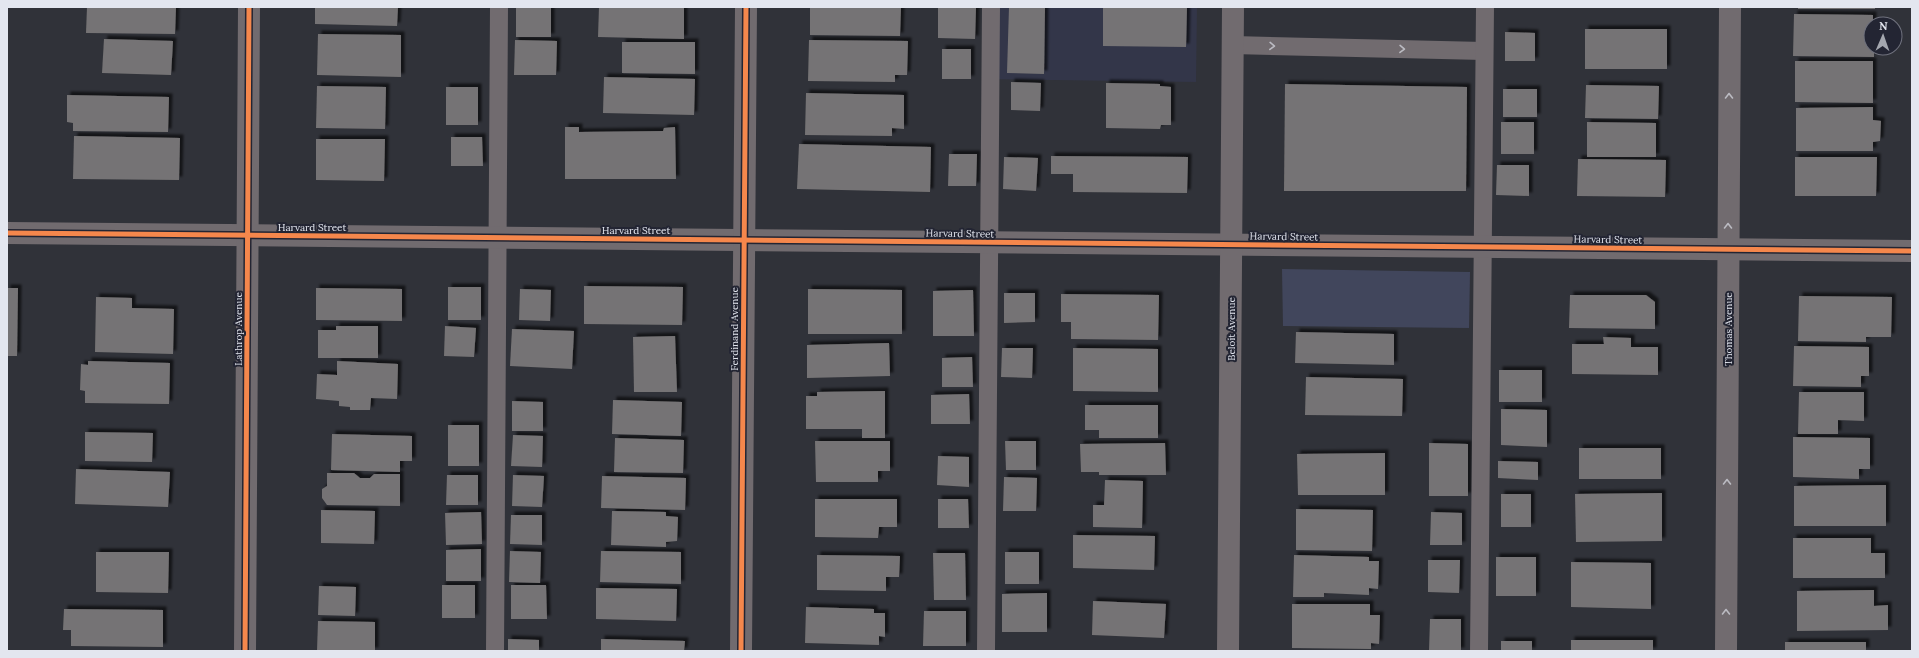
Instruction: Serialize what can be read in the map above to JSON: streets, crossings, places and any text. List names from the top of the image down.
{
  "streets": {
    "street": [
      "Harvard Street",
      "Lathrop Avenue",
      "Ferdinand Avenue",
      "Beloit Avenue",
      "Thomas Avenue"
    ]
  },
  "crossings": [
    ["Harvard Street", "Lathrop Avenue"],
    ["Harvard Street", "Ferdinand Avenue"],
    ["Harvard Street", "Beloit Avenue"],
    ["Harvard Street", "Thomas Avenue"]
  ],
  "one_way": ["Thomas Avenue"],
  "north": "top"
}
